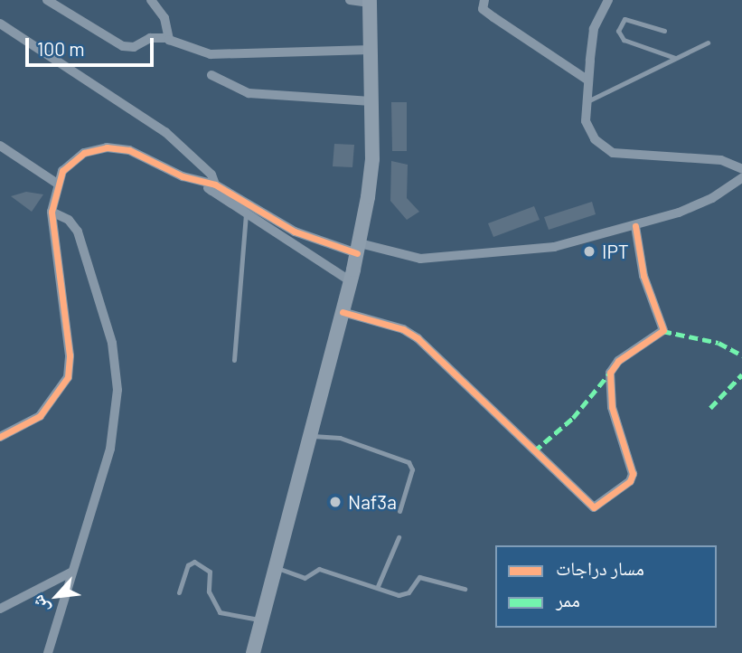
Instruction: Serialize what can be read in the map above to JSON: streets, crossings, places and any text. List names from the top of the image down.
{
  "places": ["IPT", "Naf3a"],
  "legend": ["مسار دراجات", "ممر"],
  "scale_bar": "100 m",
  "north": "bottom left"
}
